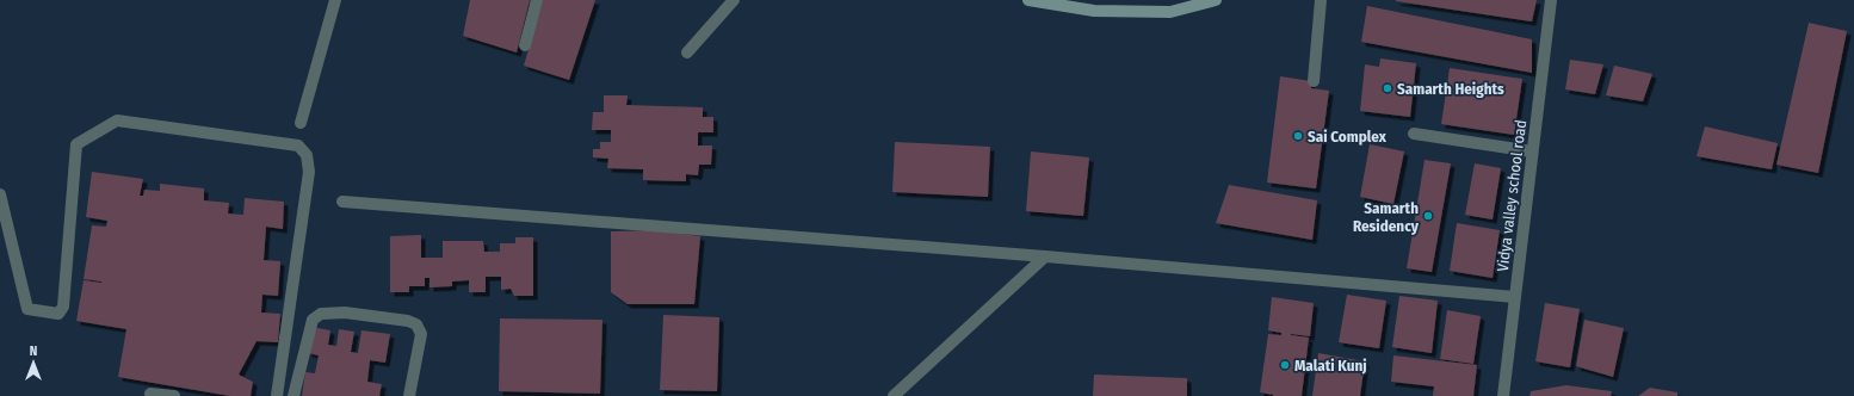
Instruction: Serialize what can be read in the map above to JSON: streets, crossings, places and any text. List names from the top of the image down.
{
  "streets": {
    "street": ["Vidya valley school road"]
  },
  "places": [
    "Samarth Heights",
    "Sai Complex",
    "Samarth Residency",
    "Malati Kunj"
  ],
  "north": "top"
}
